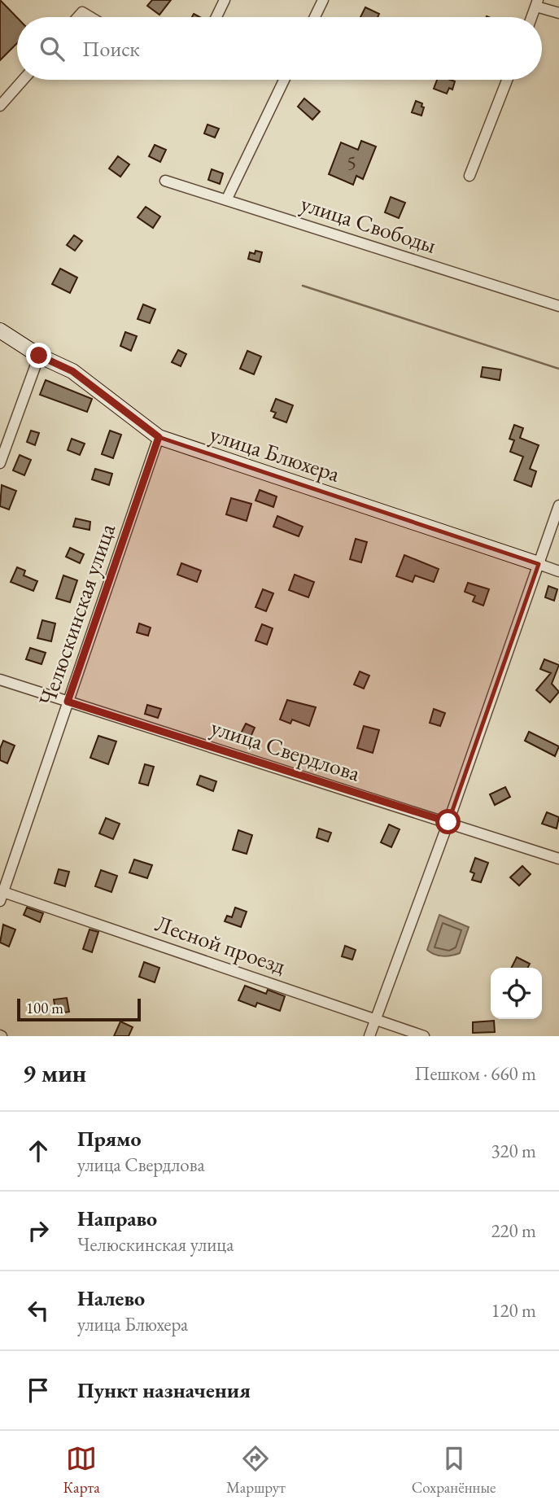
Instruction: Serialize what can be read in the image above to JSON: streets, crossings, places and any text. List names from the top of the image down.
{
  "streets": {
    "street": [
      "улица Свободы",
      "улица Блюхера",
      "Челюскинская улица",
      "улица Свердлова",
      "Лесной проезд"
    ]
  },
  "crossings": [
    ["улица Блюхера", "Челюскинская улица"],
    ["Челюскинская улица", "улица Свердлова"],
    ["Челюскинская улица", "Лесной проезд"]
  ],
  "house_numbers": ["5"],
  "scale_bar": "100 m",
  "page": {
    "search": "Поиск",
    "scale": "100 m",
    "heading": ["9 мин", "Пешком · 660 m"],
    "list": [
      ["Прямо", "улица Свердлова", "320 m"],
      ["Направо", "Челюскинская улица", "220 m"],
      ["Налево", "улица Блюхера", "120 m"],
      "Пункт назначения"
    ],
    "nav": ["Карта", "Маршрут", "Сохранённые"]
  }
}
